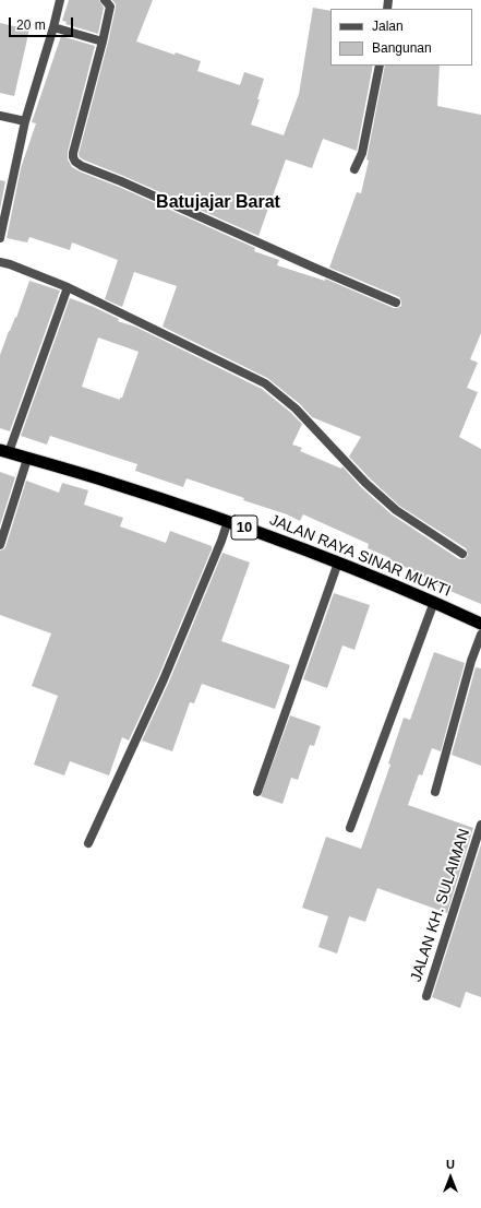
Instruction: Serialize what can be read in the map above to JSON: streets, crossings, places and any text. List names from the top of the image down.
{
  "streets": {
    "highway": ["10", "JALAN RAYA SINAR MUKTI"],
    "street": ["JALAN KH. SULAIMAN"]
  },
  "districts": ["Batujajar Barat"],
  "legend": ["Jalan", "Bangunan"],
  "scale_bar": "20 m",
  "north": "top"
}
